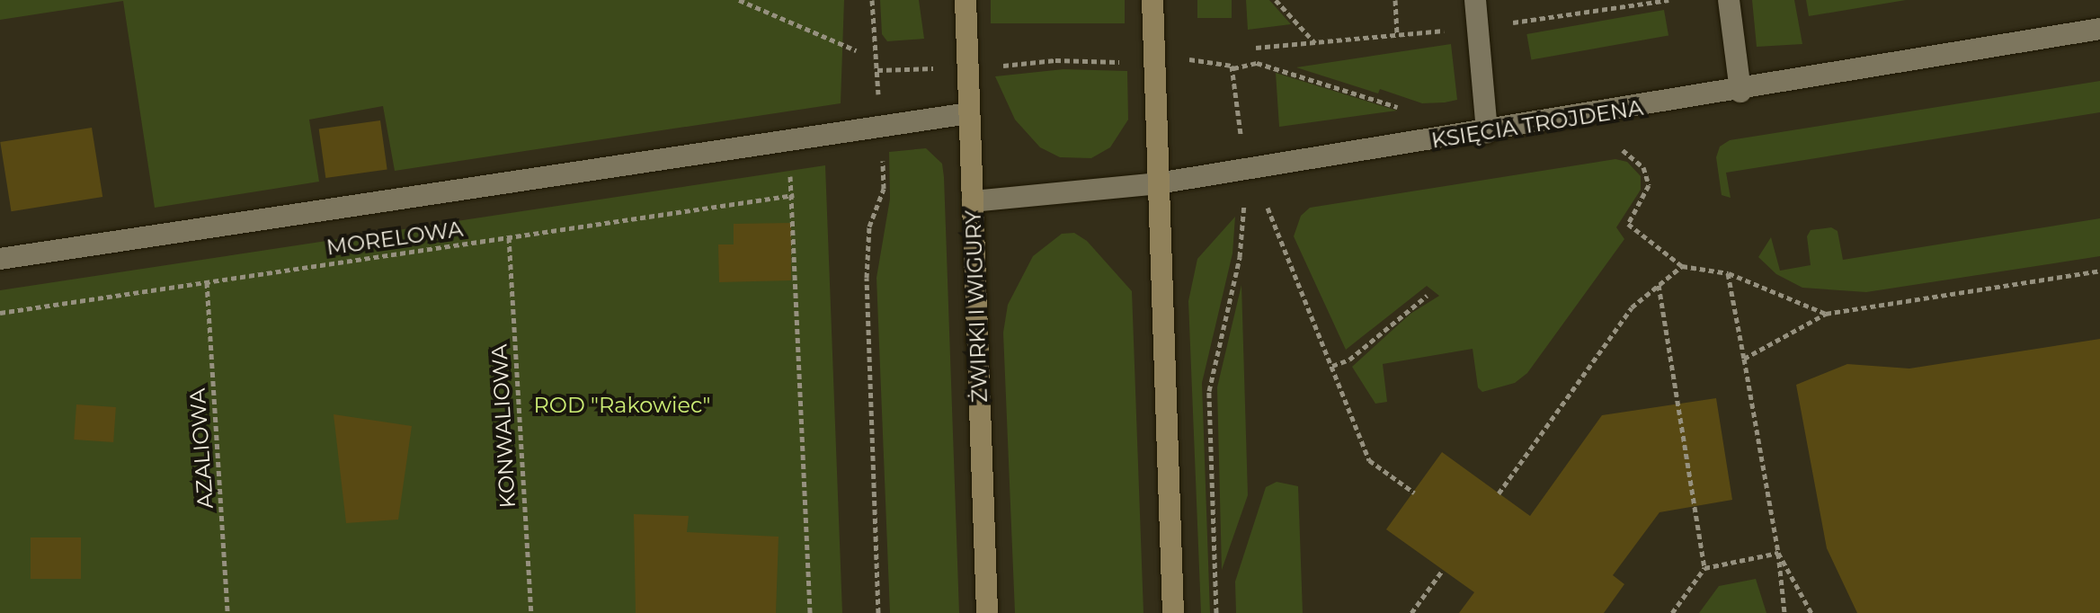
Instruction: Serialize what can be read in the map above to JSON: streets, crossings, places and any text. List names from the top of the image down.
{
  "streets": {
    "main road": ["ŻWIRKI I WIGURY"],
    "street": ["KSIĘCIA TROJDENA"],
    "path": ["MORELOWA", "KONWALIOWA", "AZALIOWA"]
  },
  "crossings": [
    ["KSIĘCIA TROJDENA", "ŻWIRKI I WIGURY"],
    ["MORELOWA", "KONWALIOWA"],
    ["MORELOWA", "AZALIOWA"]
  ],
  "parks": ["ROD \"Rakowiec\""]
}
